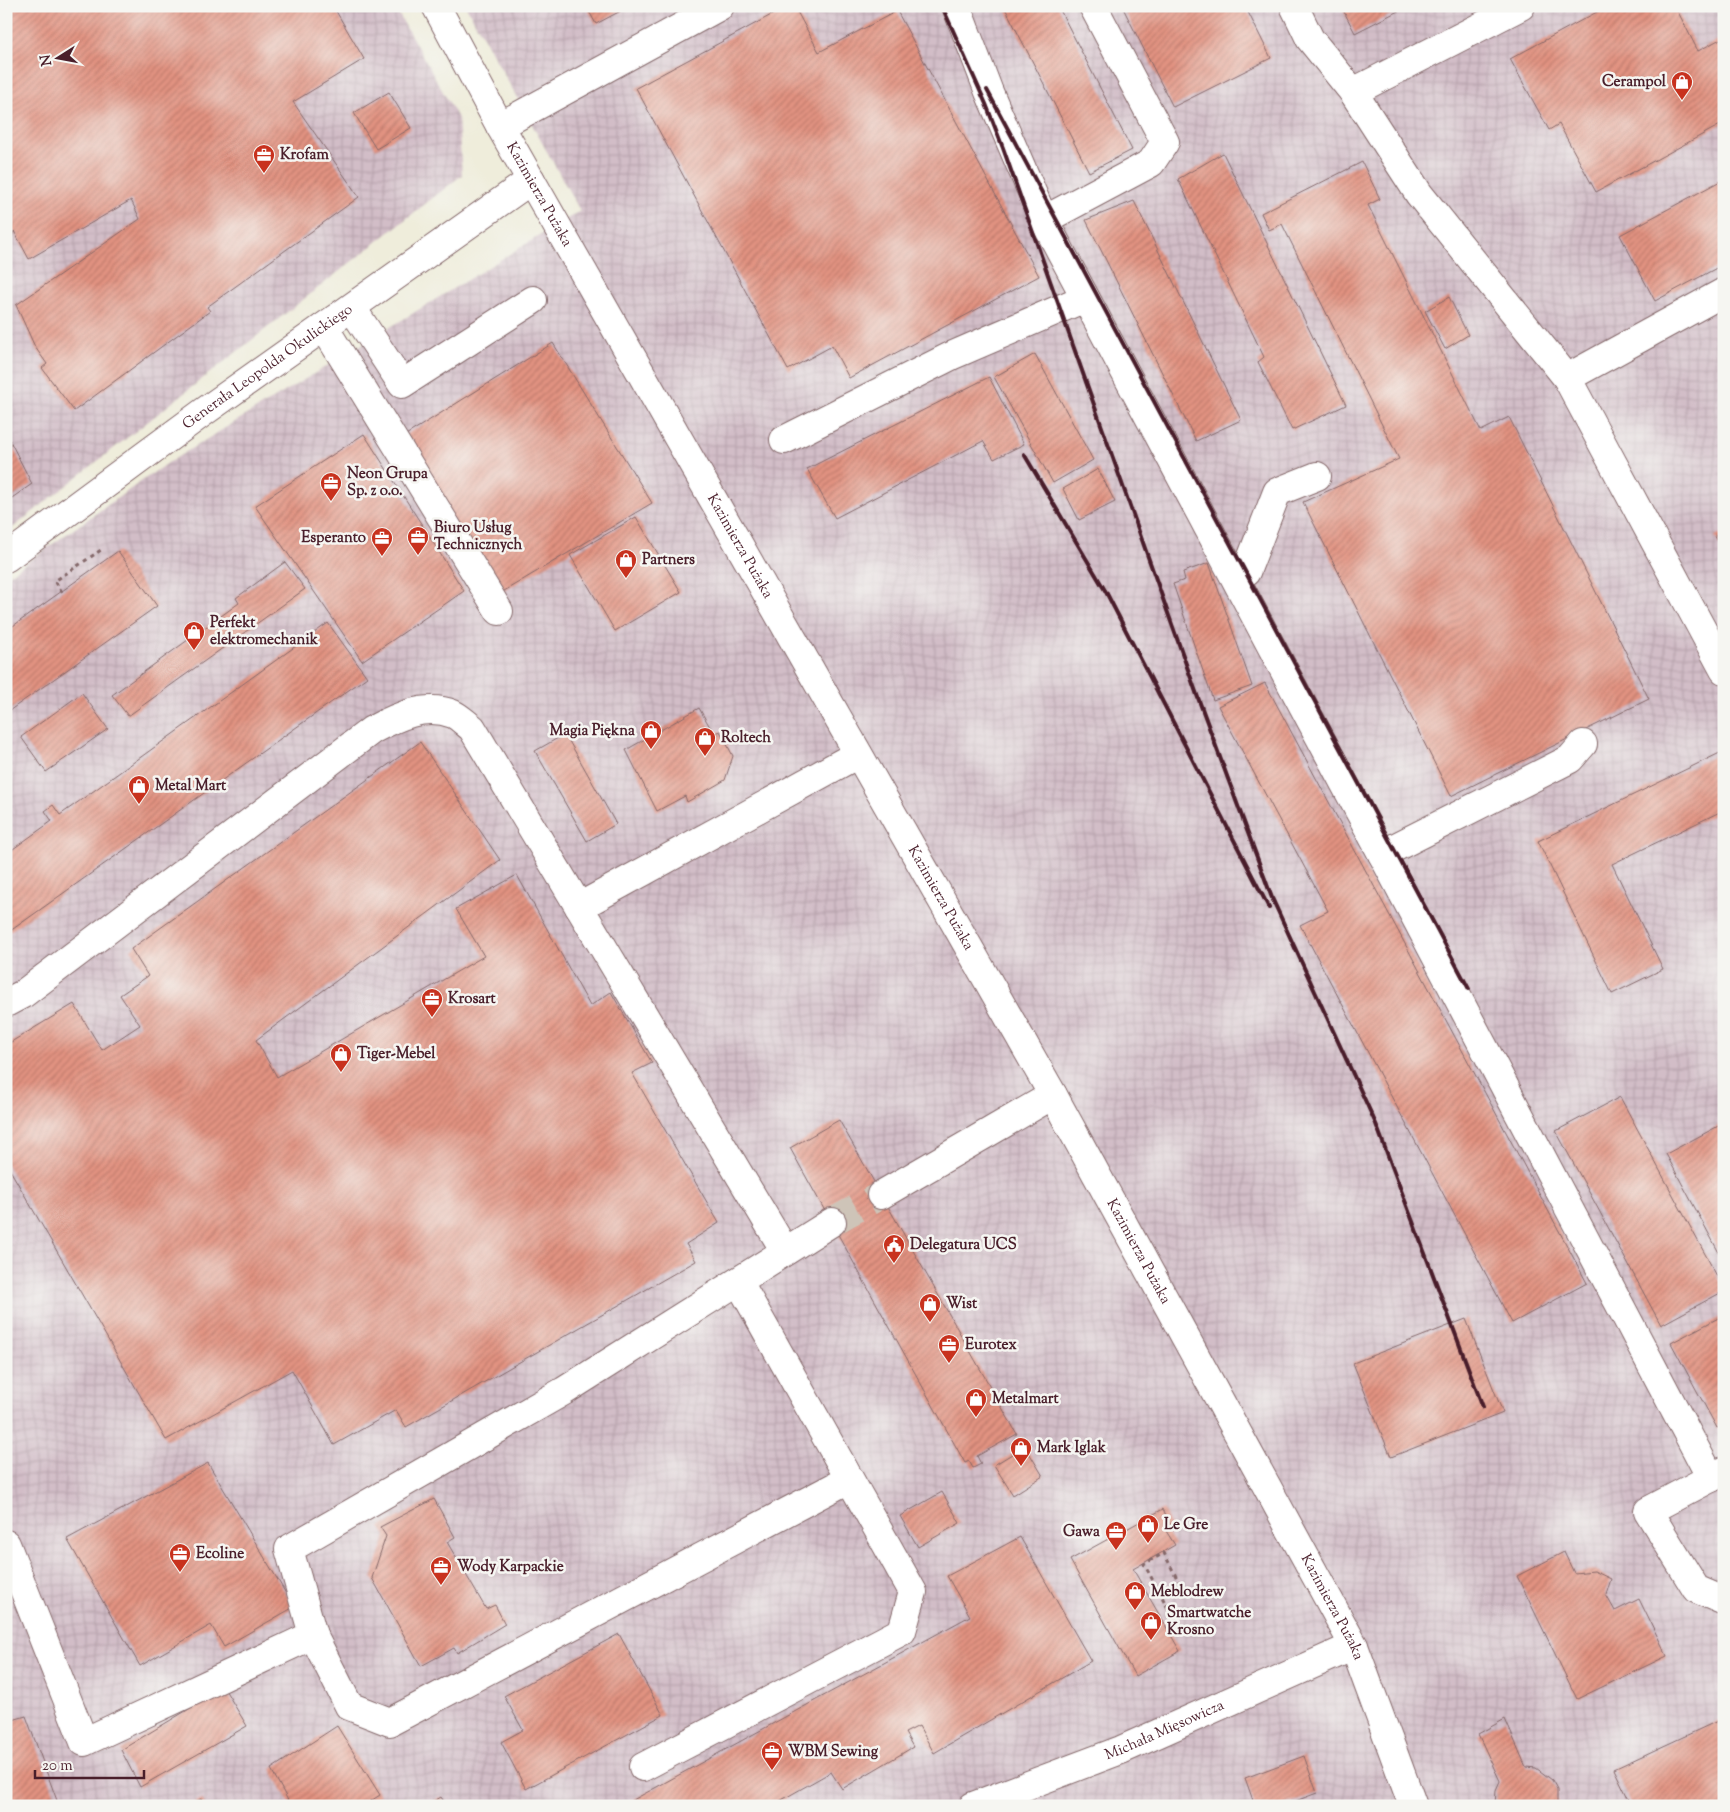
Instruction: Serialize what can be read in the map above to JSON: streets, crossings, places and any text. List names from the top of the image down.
{
  "streets": {
    "street": ["Kazimierza Pużaka", "Generała Leopolda Okulickiego", "Michała Mięsowicza"]
  },
  "crossings": [
    ["Kazimierza Pużaka", "Generała Leopolda Okulickiego"],
    ["Kazimierza Pużaka", "Michała Mięsowicza"]
  ],
  "places": {
    "shop": [
      "Cerampol",
      "Partners",
      "Perfekt elektromechanik",
      "Magia Piękna",
      "Roltech",
      "Metal Mart",
      "Tiger-Mebel",
      "Wist",
      "Metalmart",
      "Mark Iglak",
      "Le Gre",
      "Meblodrew",
      "Smartwatche Krosno"
    ],
    "office": [
      "Krofam",
      "Neon Grupa Sp. z o.o.",
      "Biuro Usług Technicznych",
      "Esperanto",
      "Krosart",
      "Eurotex",
      "Gawa",
      "Ecoline",
      "Wody Karpackie",
      "WBM Sewing"
    ],
    "public building": ["Delegatura UCS"]
  },
  "scale_bar": "20 m",
  "north": "left"
}
